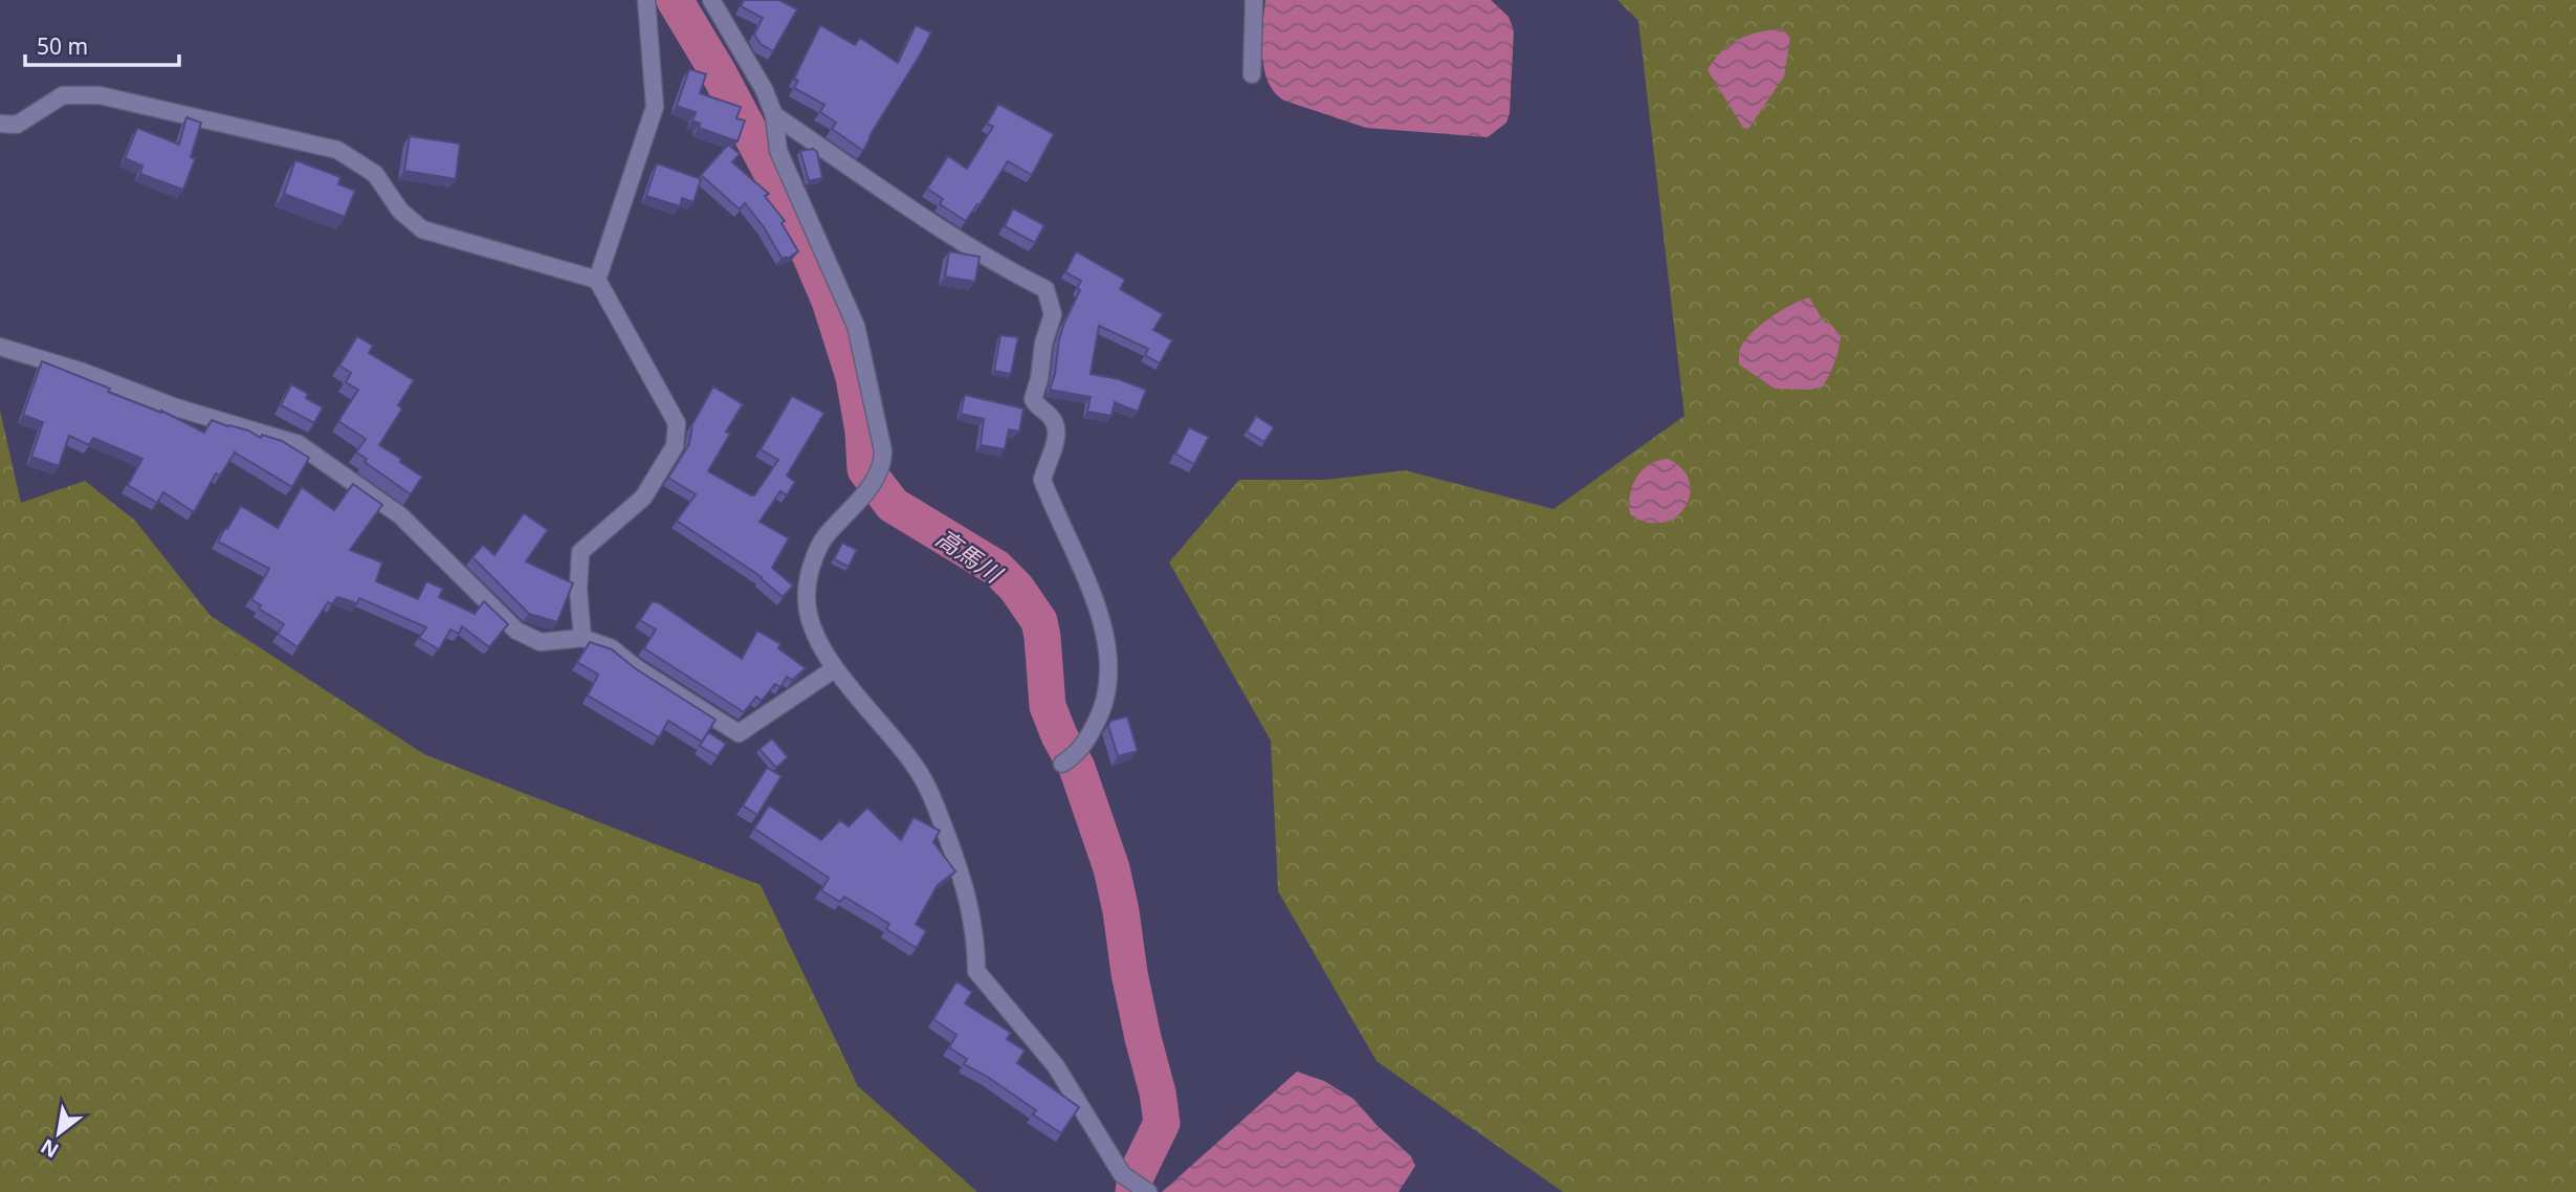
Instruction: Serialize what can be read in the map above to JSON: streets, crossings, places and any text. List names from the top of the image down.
{
  "water": ["高馬川"],
  "scale_bar": "50 m",
  "north": "bottom left"
}
